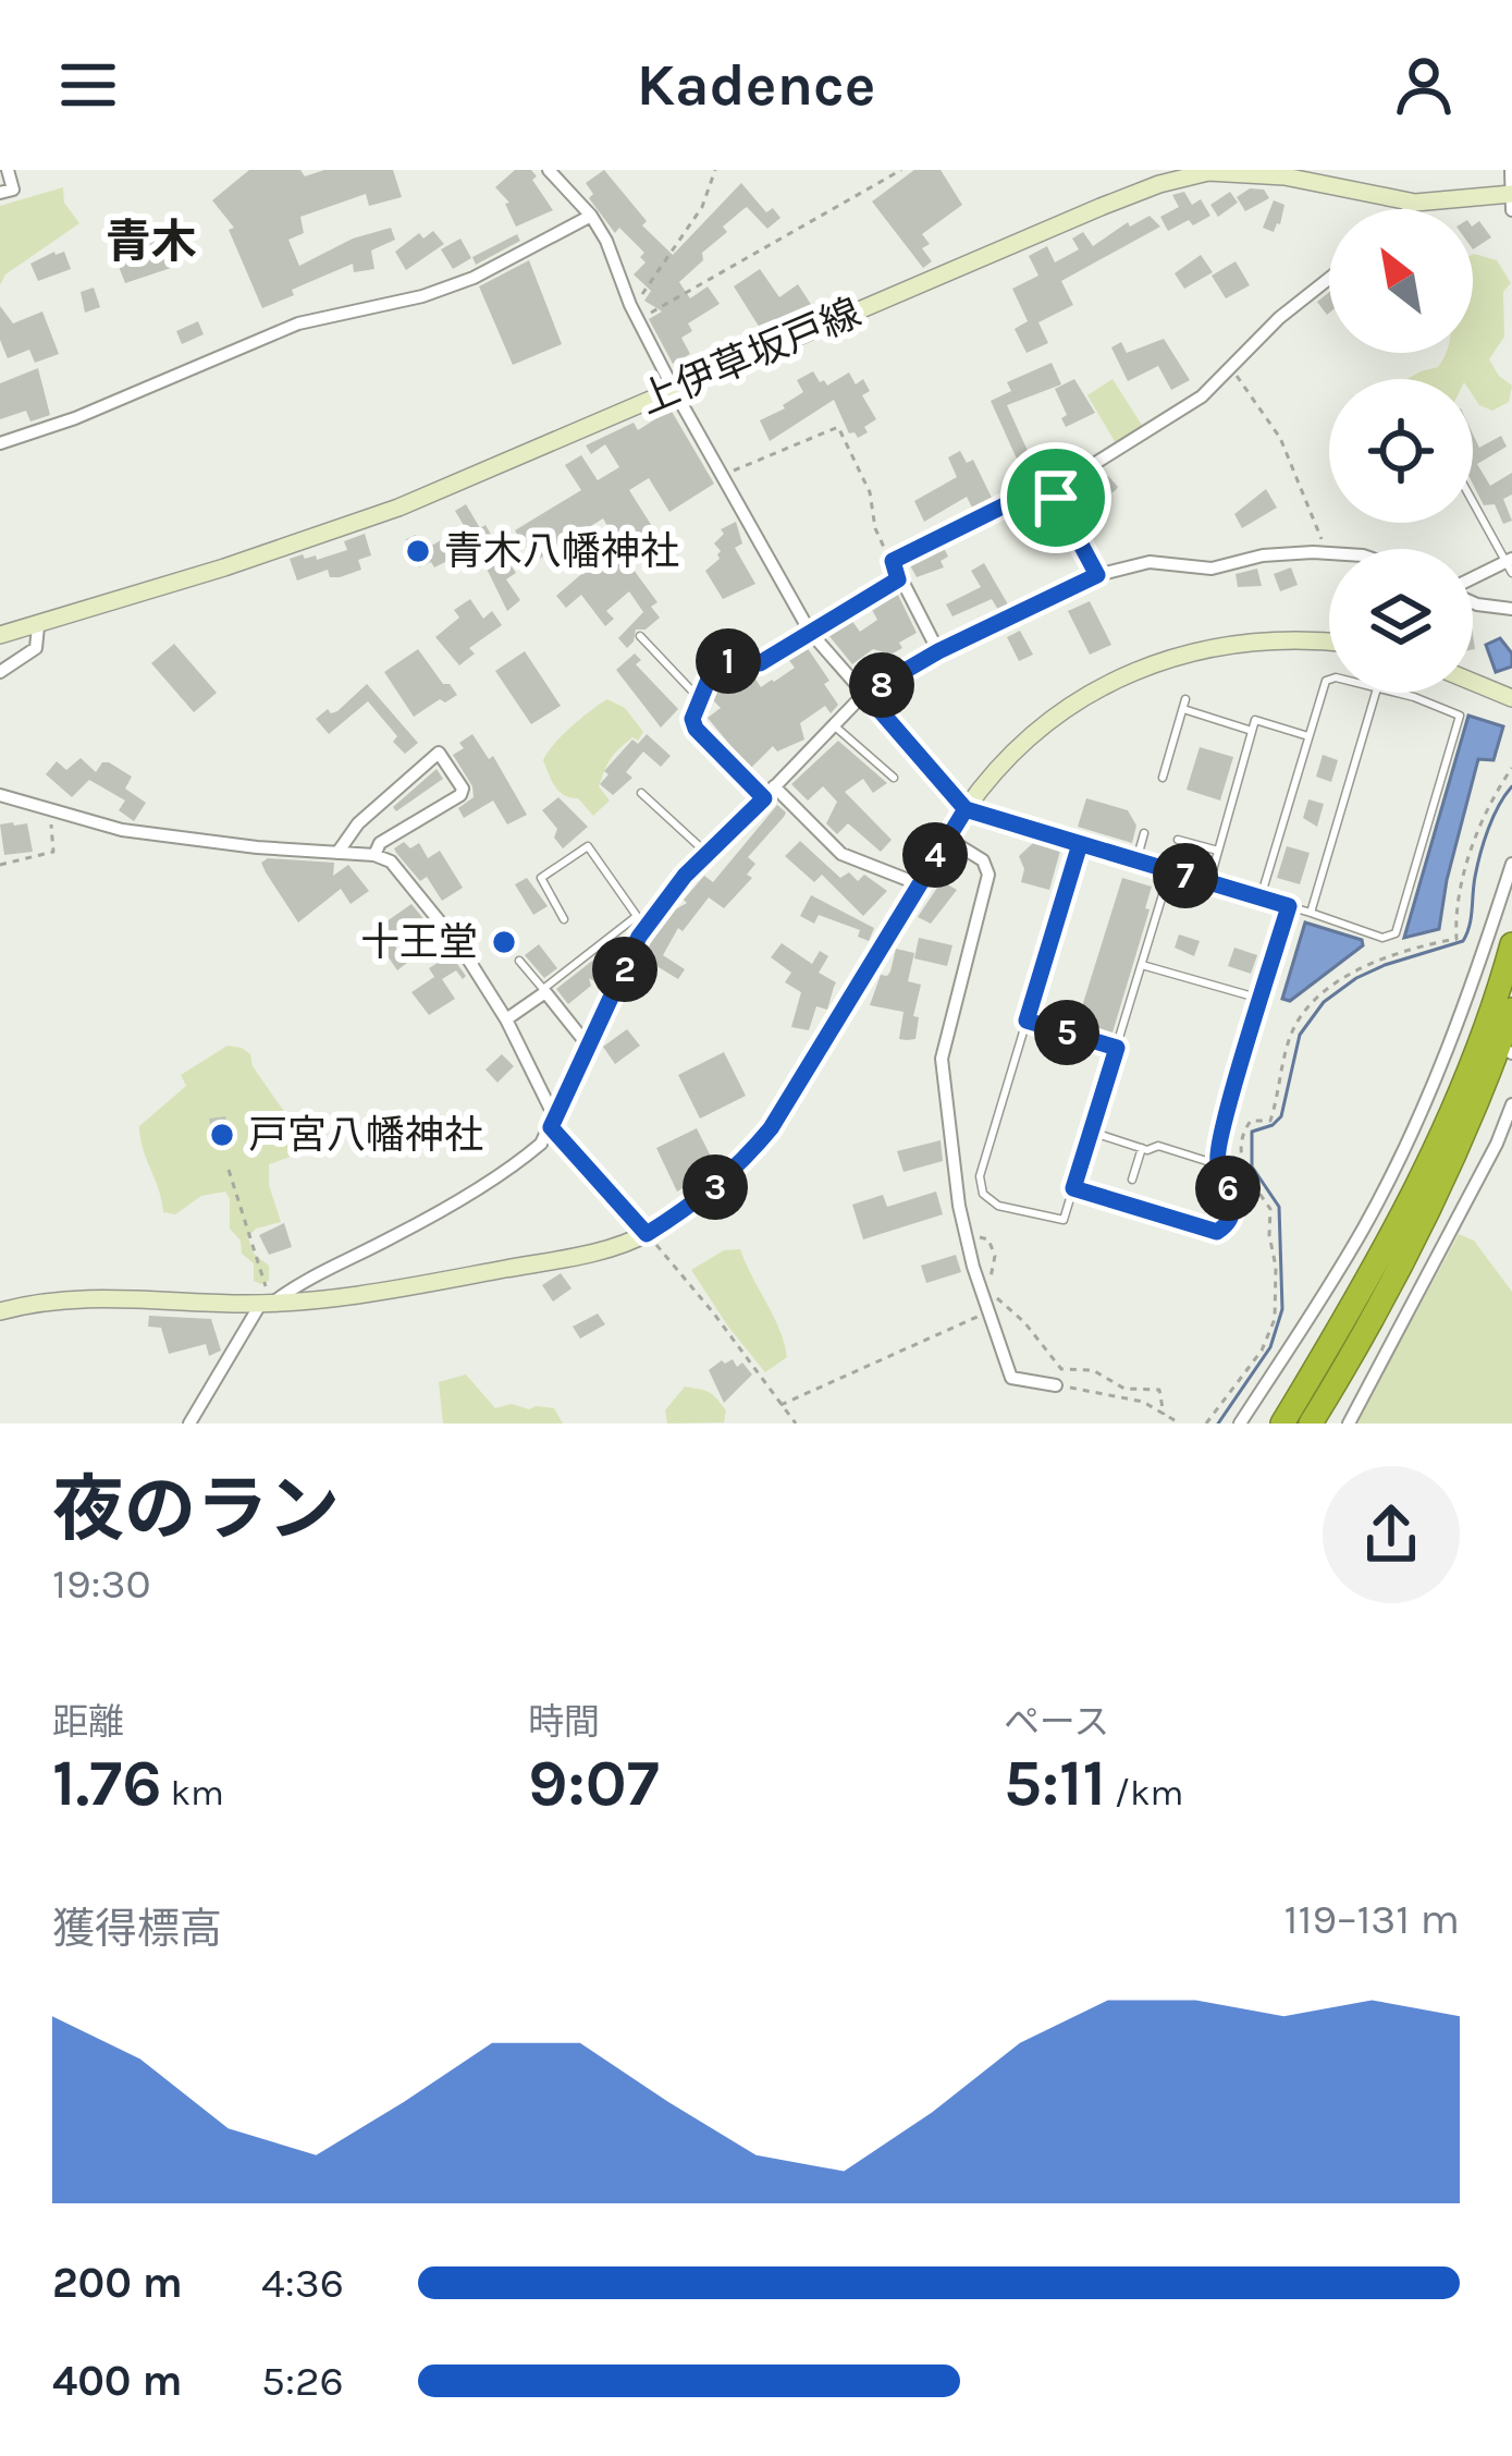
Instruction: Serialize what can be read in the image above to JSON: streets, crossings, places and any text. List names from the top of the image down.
{
  "streets": {
    "street": ["上伊草坂戸線"]
  },
  "districts": ["青木"],
  "places": ["青木八幡神社", "十王堂", "戸宮八幡神社"],
  "north": "top left",
  "page": {
    "header": "Kadence",
    "pins": [
      "1",
      "8",
      "4",
      "7",
      "2",
      "5",
      "3",
      "6"
    ],
    "heading": ["夜のラン", "19:30"],
    "stats": [
      ["距離", "1.76 km"],
      ["時間", "9:07"],
      ["ペース", "5:11 /km"]
    ],
    "chart": ["獲得標高", "119–131 m"],
    "list": [
      {
        "name": "200 m",
        "note": "4:36"
      },
      {
        "name": "400 m",
        "note": "5:26"
      }
    ]
  }
}
